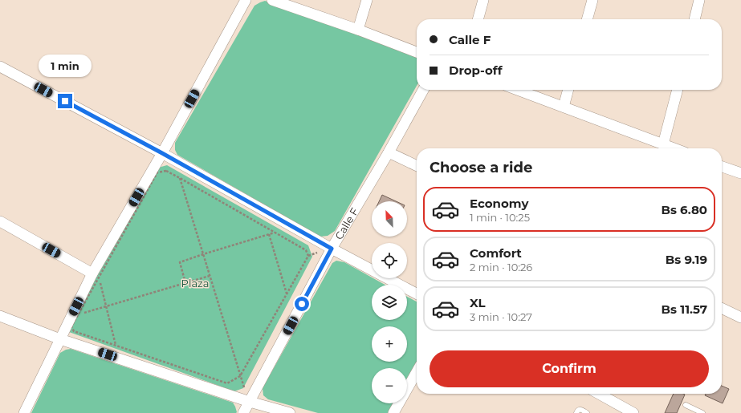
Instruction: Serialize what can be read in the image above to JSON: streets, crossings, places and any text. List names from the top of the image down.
{
  "streets": {
    "street": ["Calle F"]
  },
  "parks": ["Plaza"],
  "north": "top left",
  "page": {
    "banner": ["Calle F", "Drop-off"],
    "bubble": "1 min",
    "heading": "Choose a ride",
    "list": [
      {
        "name": "Economy",
        "note": "1 min · 10:25",
        "value": "Bs 6.80"
      },
      {
        "name": "Comfort",
        "note": "2 min · 10:26",
        "value": "Bs 9.19"
      },
      {
        "name": "XL",
        "note": "3 min · 10:27",
        "value": "Bs 11.57"
      }
    ],
    "map_buttons": ["+", "−"],
    "buttons": "Confirm"
  }
}
